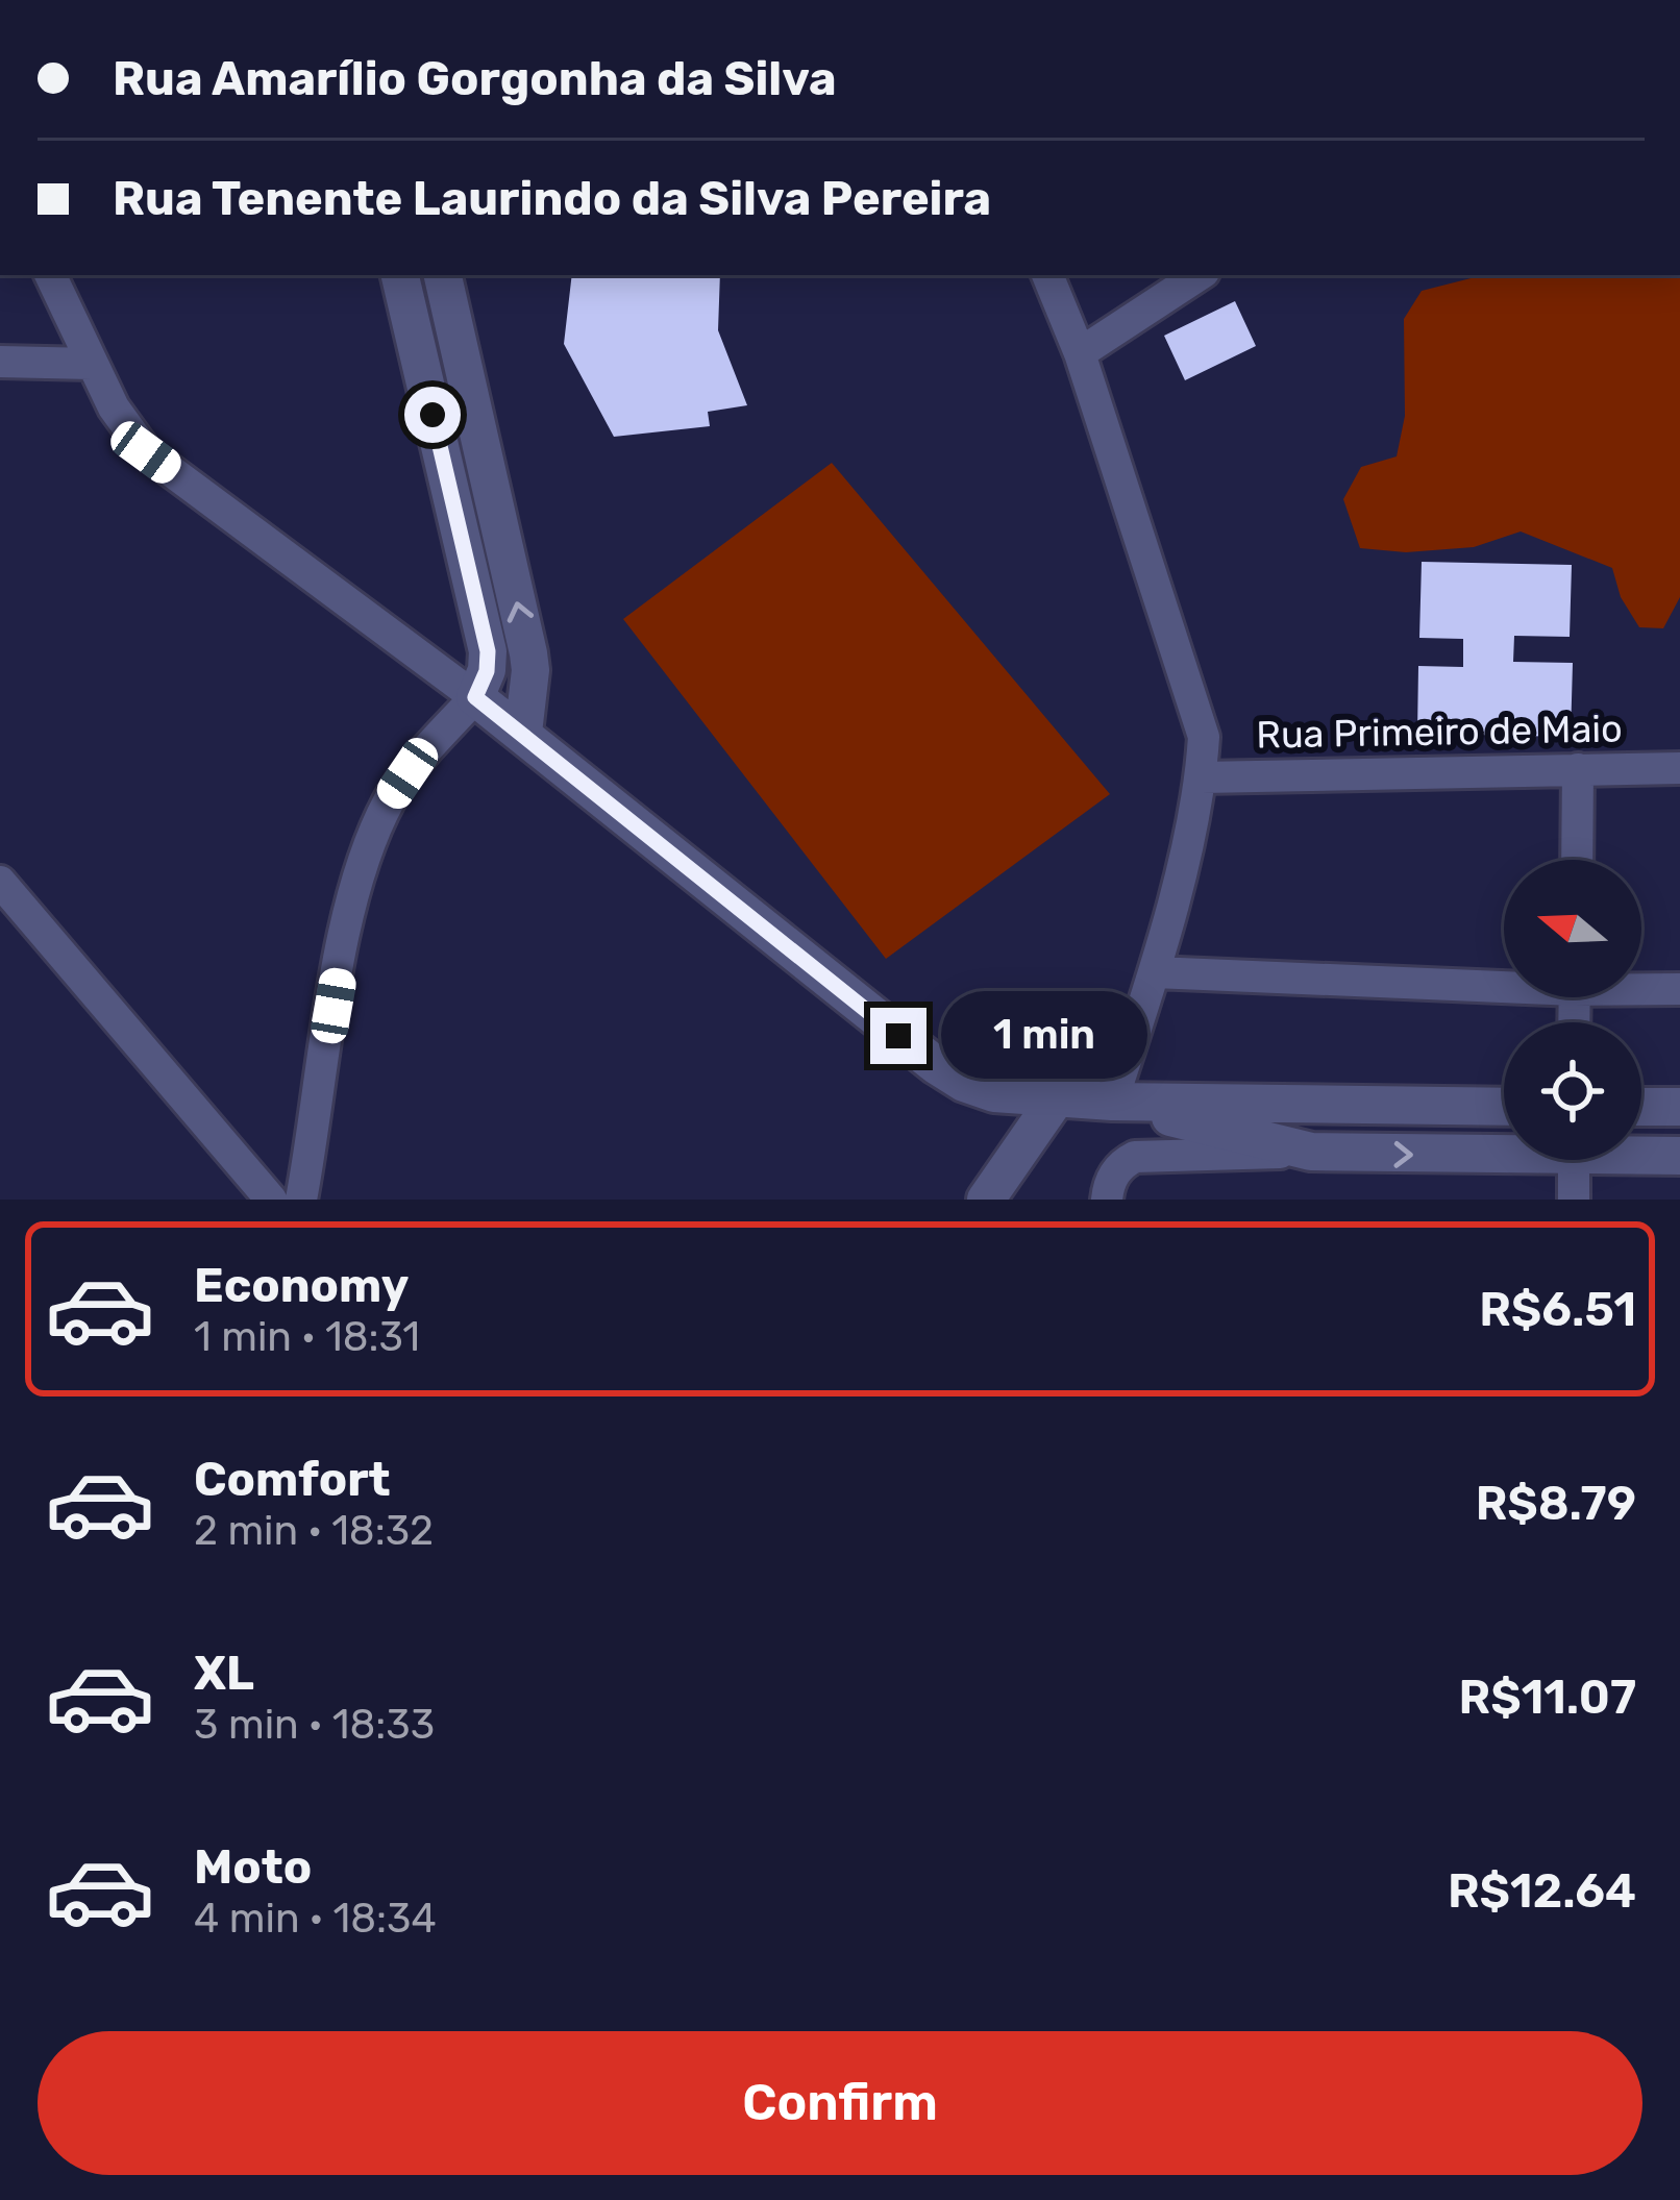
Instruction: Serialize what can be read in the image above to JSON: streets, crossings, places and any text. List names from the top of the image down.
{
  "streets": {
    "street": ["Rua Primeiro de Maio"]
  },
  "north": "left",
  "page": {
    "banner": ["Rua Amarílio Gorgonha da Silva", "Rua Tenente Laurindo da Silva Pereira"],
    "bubble": "1 min",
    "list": [
      {
        "name": "Economy",
        "note": "1 min · 18:31",
        "value": "R$6.51"
      },
      {
        "name": "Comfort",
        "note": "2 min · 18:32",
        "value": "R$8.79"
      },
      {
        "name": "XL",
        "note": "3 min · 18:33",
        "value": "R$11.07"
      },
      {
        "name": "Moto",
        "note": "4 min · 18:34",
        "value": "R$12.64"
      }
    ],
    "buttons": "Confirm"
  }
}
